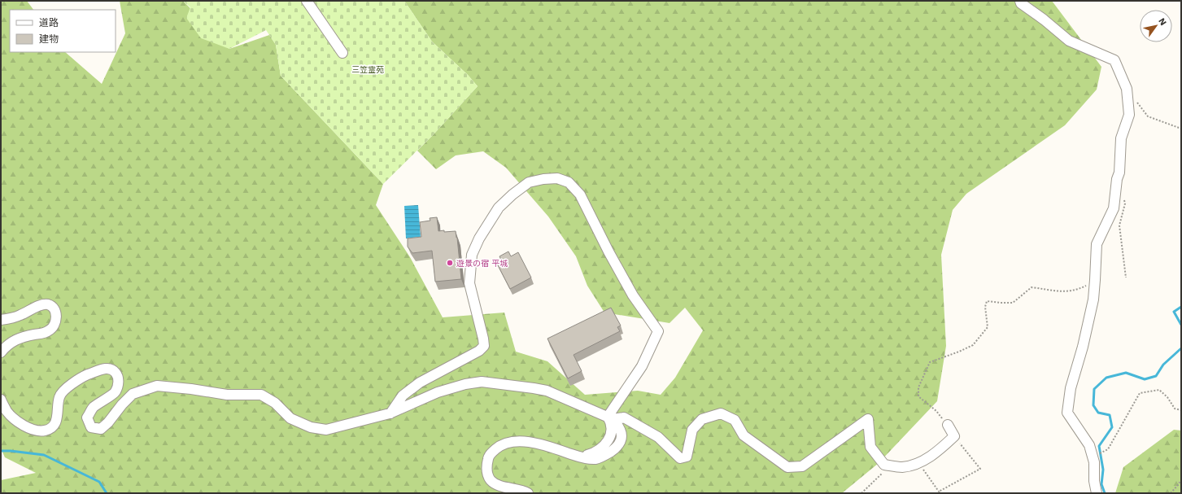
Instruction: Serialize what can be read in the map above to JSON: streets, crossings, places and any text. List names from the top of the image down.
{
  "parks": ["三笠霊苑"],
  "places": ["遊景の宿 平城"],
  "legend": ["道路", "建物"],
  "north": "top right"
}
